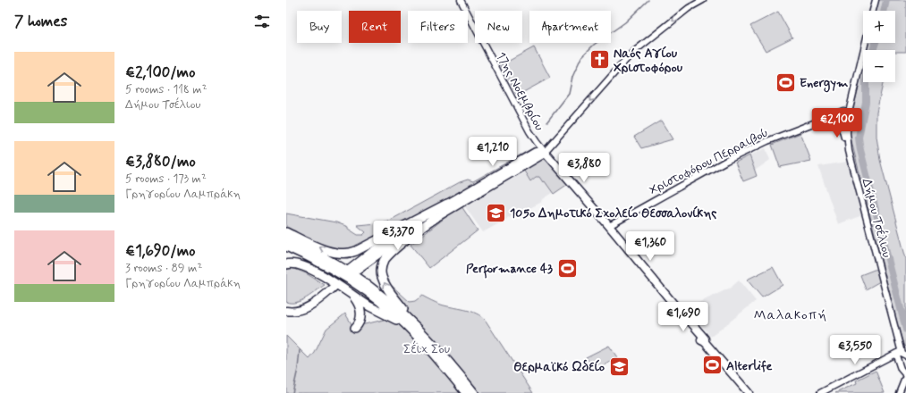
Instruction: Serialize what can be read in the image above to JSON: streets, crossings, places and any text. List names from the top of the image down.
{
  "streets": {
    "street": ["17ης Νοεμβρίου", "Χριστοφόρου Περραιβού", "Δήμου Τσέλιου"]
  },
  "crossings": [
    ["Χριστοφόρου Περραιβού", "Δήμου Τσέλιου"]
  ],
  "districts": ["Μαλακοπή"],
  "parks": ["Σέιχ Σου"],
  "places": {
    "church": ["Ναός Αγίου Χριστοφόρου"],
    "sports": ["Energym", "Performance 43", "Alterlife"],
    "school or university": ["105ο Δημοτικό Σχολείο Θεσσαλονίκης", "Θερμαϊκό Ωδείο"]
  },
  "page": {
    "heading": "7 homes",
    "map_buttons": ["+", "−"],
    "chip": [
      "Buy",
      "Rent",
      "Filters",
      "New",
      "Apartment"
    ],
    "list": [
      {
        "name": "€2,100/mo",
        "note": "5 rooms · 118 m² · Δήμου Τσέλιου"
      },
      {
        "name": "€3,880/mo",
        "note": "5 rooms · 173 m² · Γρηγορίου Λαμπράκη"
      },
      {
        "name": "€1,690/mo",
        "note": "3 rooms · 89 m² · Γρηγορίου Λαμπράκη"
      }
    ],
    "price": [
      "€2,100",
      "€1,210",
      "€3,880",
      "€3,370",
      "€1,360",
      "€1,690",
      "€3,550"
    ]
  }
}
